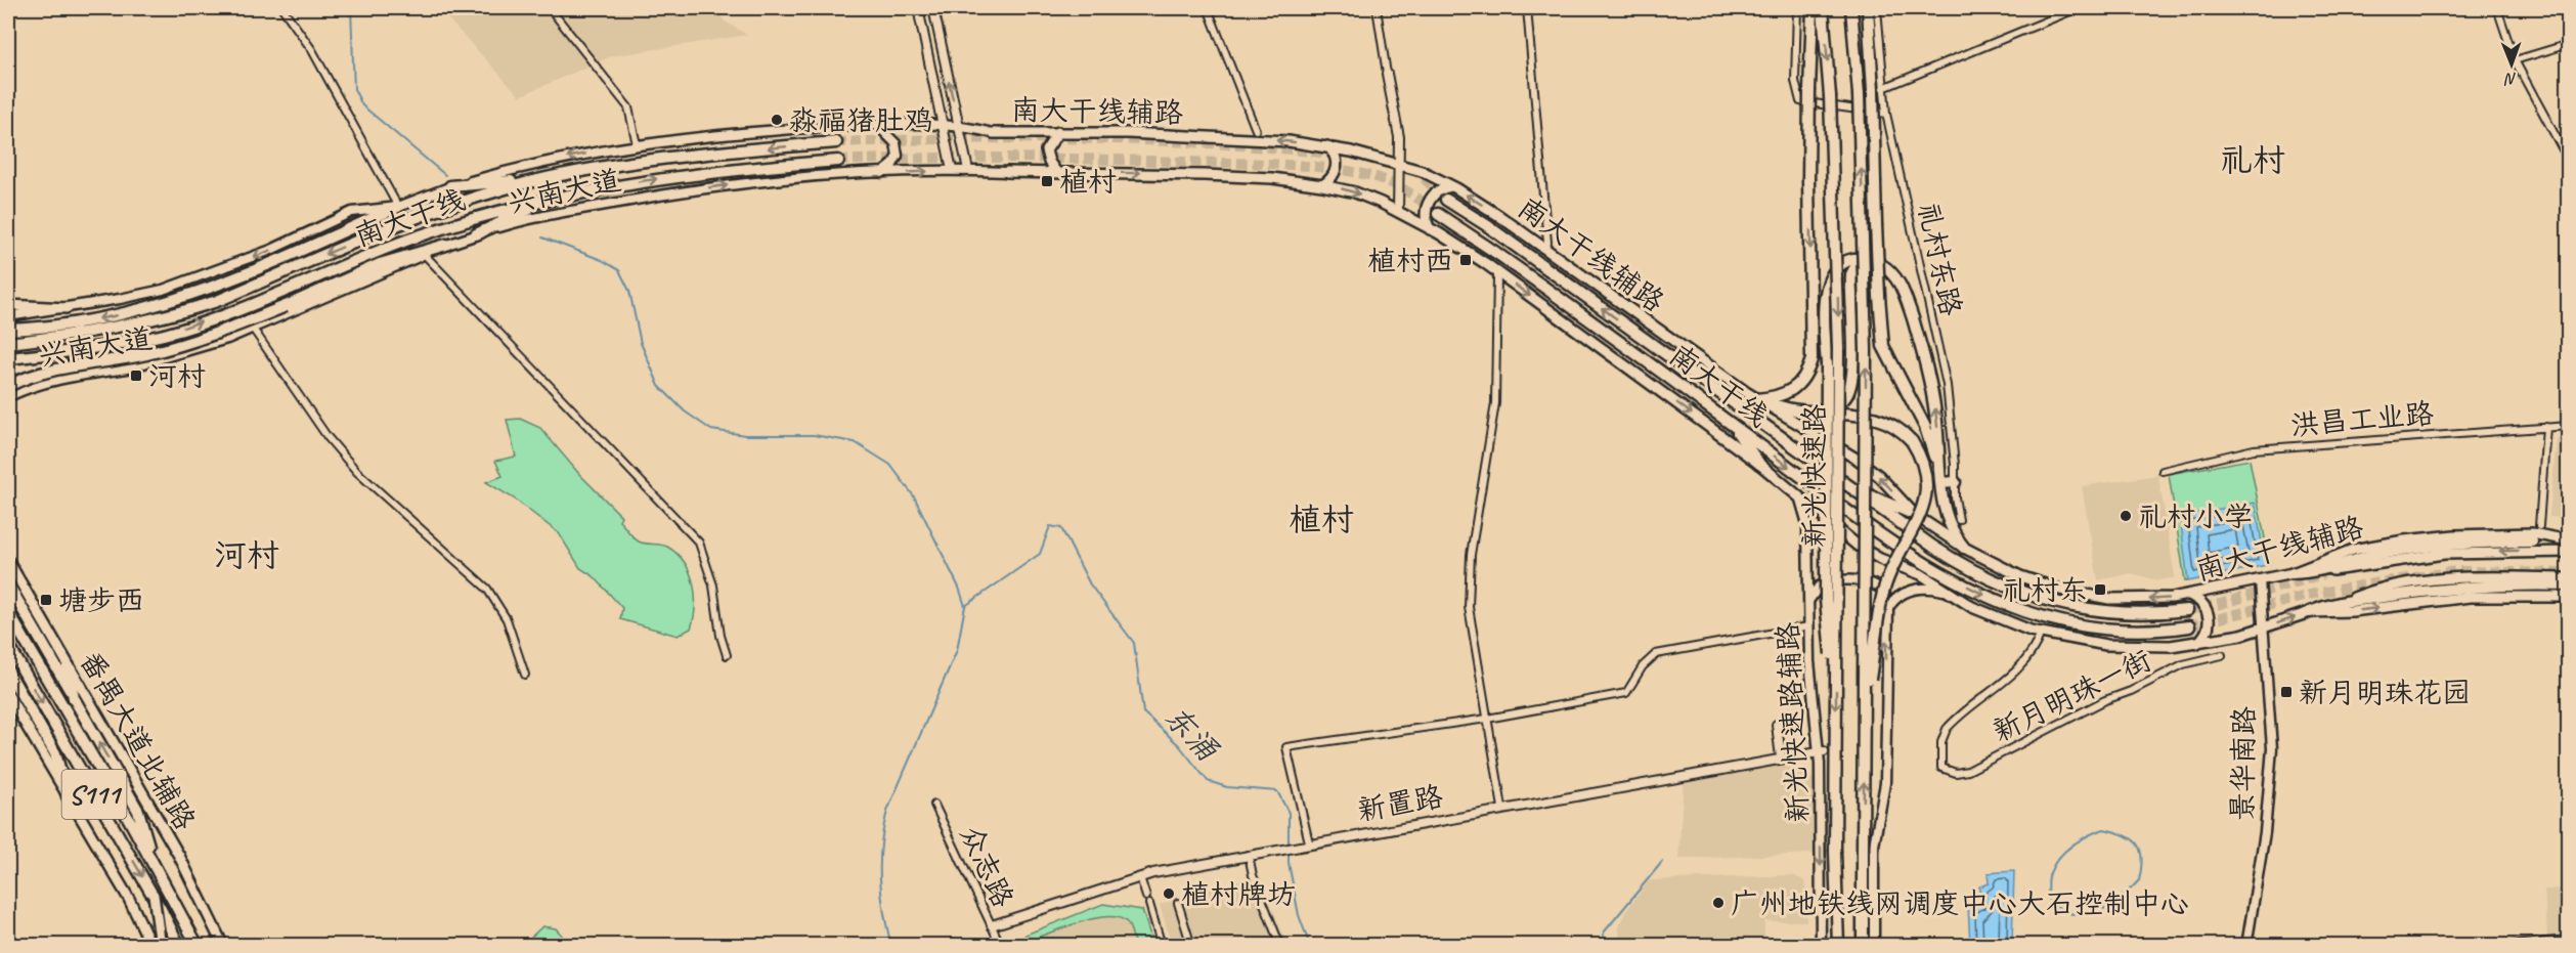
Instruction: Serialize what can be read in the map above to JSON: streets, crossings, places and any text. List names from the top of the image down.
{
  "streets": {
    "highway": ["南大干线", "新光快速路", "S111"],
    "main road": [
      "南大干线辅路",
      "兴南大道",
      "新光快速路辅路",
      "番禺大道北辅路",
      "景华南路"
    ],
    "street": [
      "礼村东路",
      "洪昌工业路",
      "新月明珠一街",
      "新置路",
      "众志路"
    ]
  },
  "crossings": [
    ["南大干线辅路", "兴南大道"],
    ["南大干线辅路", "景华南路"],
    ["新置路", "众志路"]
  ],
  "districts": ["礼村", "植村", "河村"],
  "water": ["东涌"],
  "places": {
    "other": [
      "淼福猪肚鸡",
      "礼村小学",
      "植村牌坊",
      "广州地铁线网调度中心大石控制中心"
    ],
    "transit": [
      "植村",
      "植村西",
      "河村",
      "礼村东",
      "塘步西",
      "新月明珠花园"
    ]
  },
  "north": "bottom"
}
